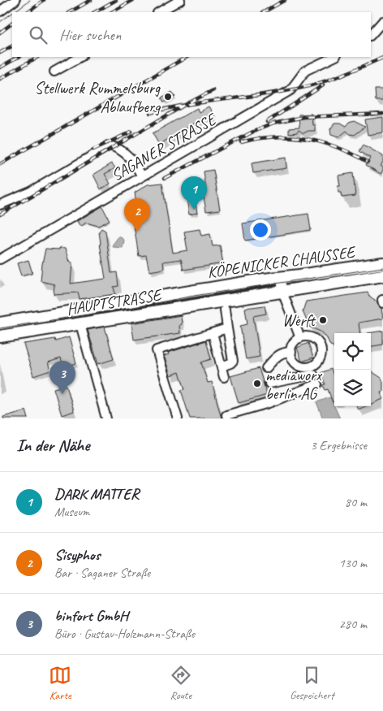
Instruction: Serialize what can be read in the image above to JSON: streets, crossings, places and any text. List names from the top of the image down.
{
  "streets": {
    "main road": ["KÖPENICKER CHAUSSEE", "HAUPTSTRASSE"],
    "street": ["SAGANER STRASSE"]
  },
  "crossings": [
    ["KÖPENICKER CHAUSSEE", "HAUPTSTRASSE"]
  ],
  "places": ["Stellwerk Rummelsburg Ablaufberg", "Werft", "mediaworx berlin AG"],
  "page": {
    "search": "Hier suchen",
    "pins": ["1", "2", "3"],
    "heading": ["In der Nähe", "3 Ergebnisse"],
    "list": [
      {
        "mark": "1",
        "name": "DARK MATTER",
        "note": "Museum",
        "value": "80 m"
      },
      {
        "mark": "2",
        "name": "Sisyphos",
        "note": "Bar · Saganer Straße",
        "value": "130 m"
      },
      {
        "mark": "3",
        "name": "binfort GmbH",
        "note": "Büro · Gustav-Holzmann-Straße",
        "value": "280 m"
      }
    ],
    "nav": ["Karte", "Route", "Gespeichert"]
  }
}
